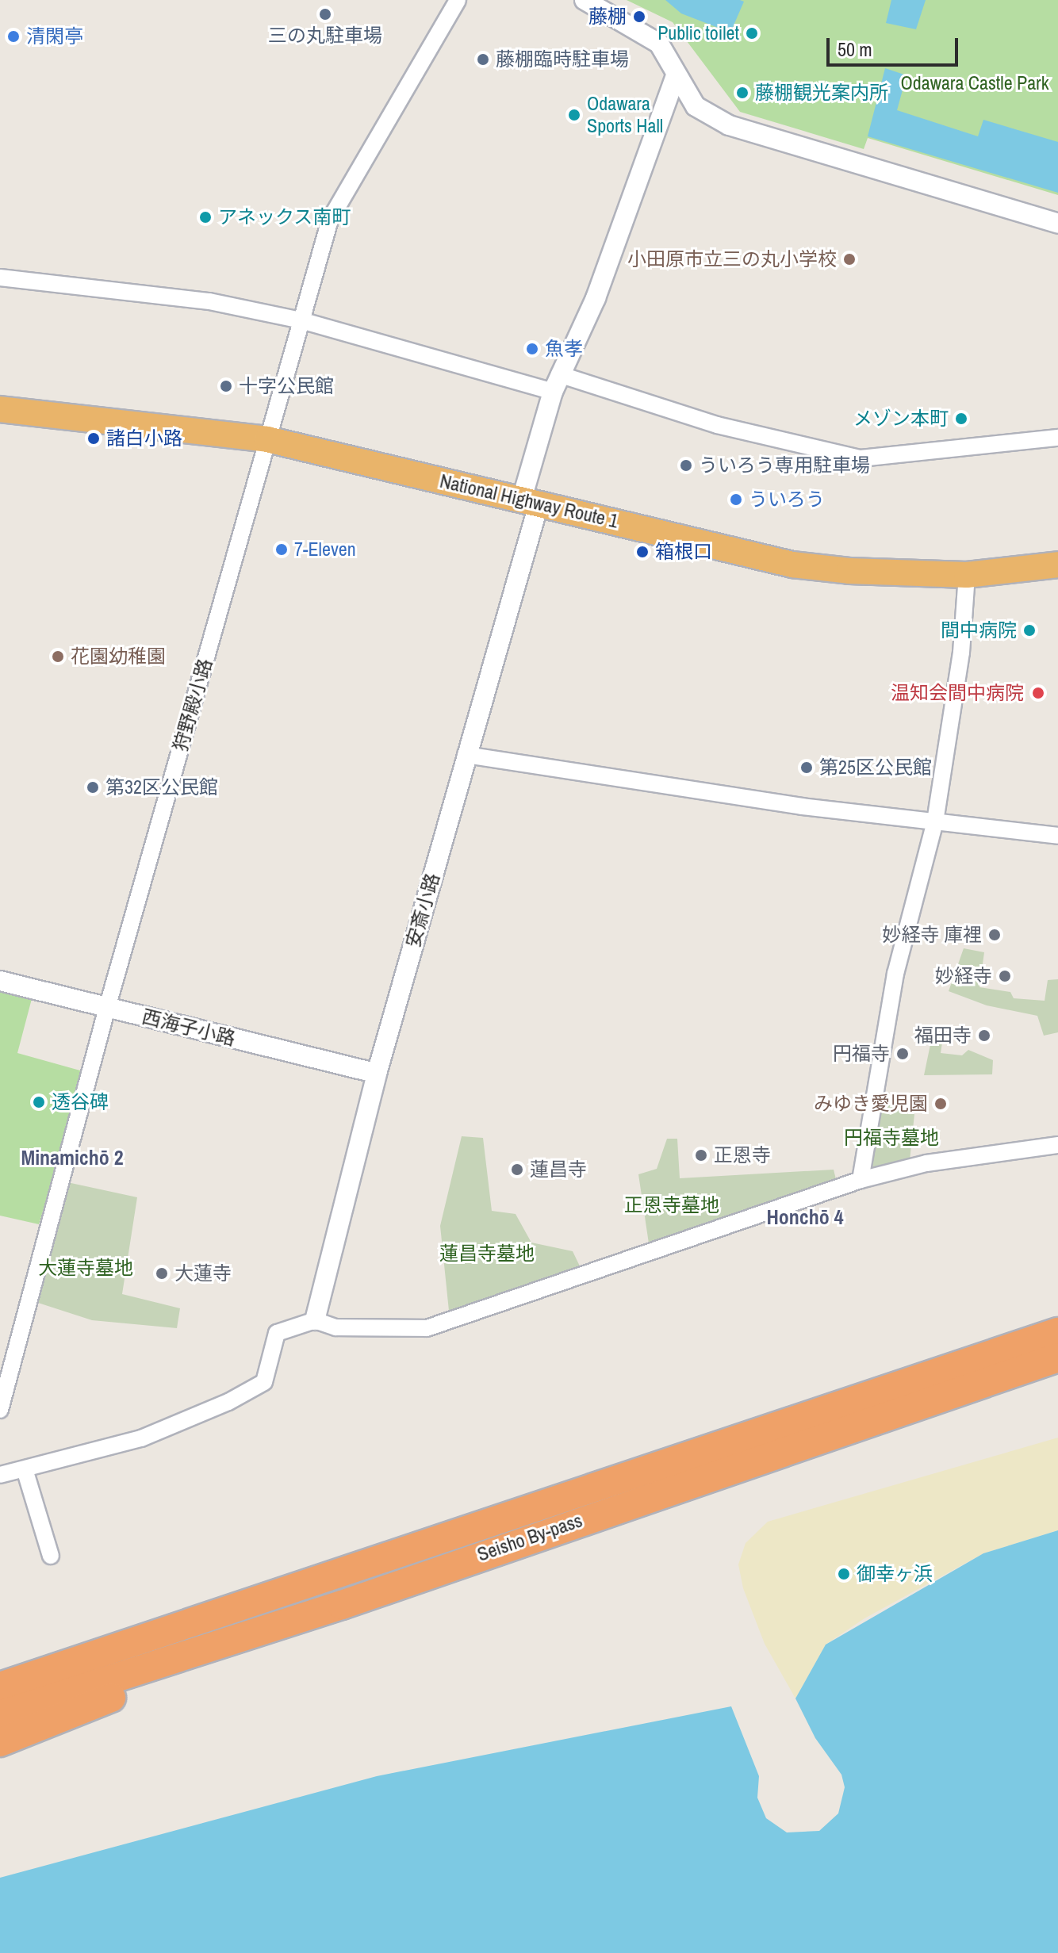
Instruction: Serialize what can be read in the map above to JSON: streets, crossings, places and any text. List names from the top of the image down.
{
  "streets": {
    "highway": ["National Highway Route 1", "Seisho By-pass"],
    "street": ["狩野殿小路", "安斎小路", "西海子小路"]
  },
  "crossings": [
    ["National Highway Route 1", "狩野殿小路"],
    ["National Highway Route 1", "安斎小路"],
    ["狩野殿小路", "西海子小路"],
    ["安斎小路", "西海子小路"]
  ],
  "districts": ["Minamichō 2", "Honchō 4"],
  "parks": [
    "Odawara Castle Park",
    "円福寺墓地",
    "正恩寺墓地",
    "蓮昌寺墓地",
    "大蓮寺墓地"
  ],
  "places": [
    "三の丸駐車場",
    "藤棚",
    "Public toilet",
    "清閑亭",
    "藤棚臨時駐車場",
    "藤棚観光案内所",
    "Odawara Sports Hall",
    "アネックス南町",
    "小田原市立三の丸小学校",
    "魚孝",
    "十字公民館",
    "メゾン本町",
    "諸白小路",
    "ういろう専用駐車場",
    "ういろう",
    "7-Eleven",
    "箱根口",
    "間中病院",
    "花園幼稚園",
    "温知会間中病院",
    "第25区公民館",
    "第32区公民館",
    "妙経寺 庫裡",
    "妙経寺",
    "福田寺",
    "円福寺",
    "透谷碑",
    "みゆき愛児園",
    "正恩寺",
    "蓮昌寺",
    "大蓮寺",
    "御幸ヶ浜"
  ],
  "scale_bar": "50 m"
}
